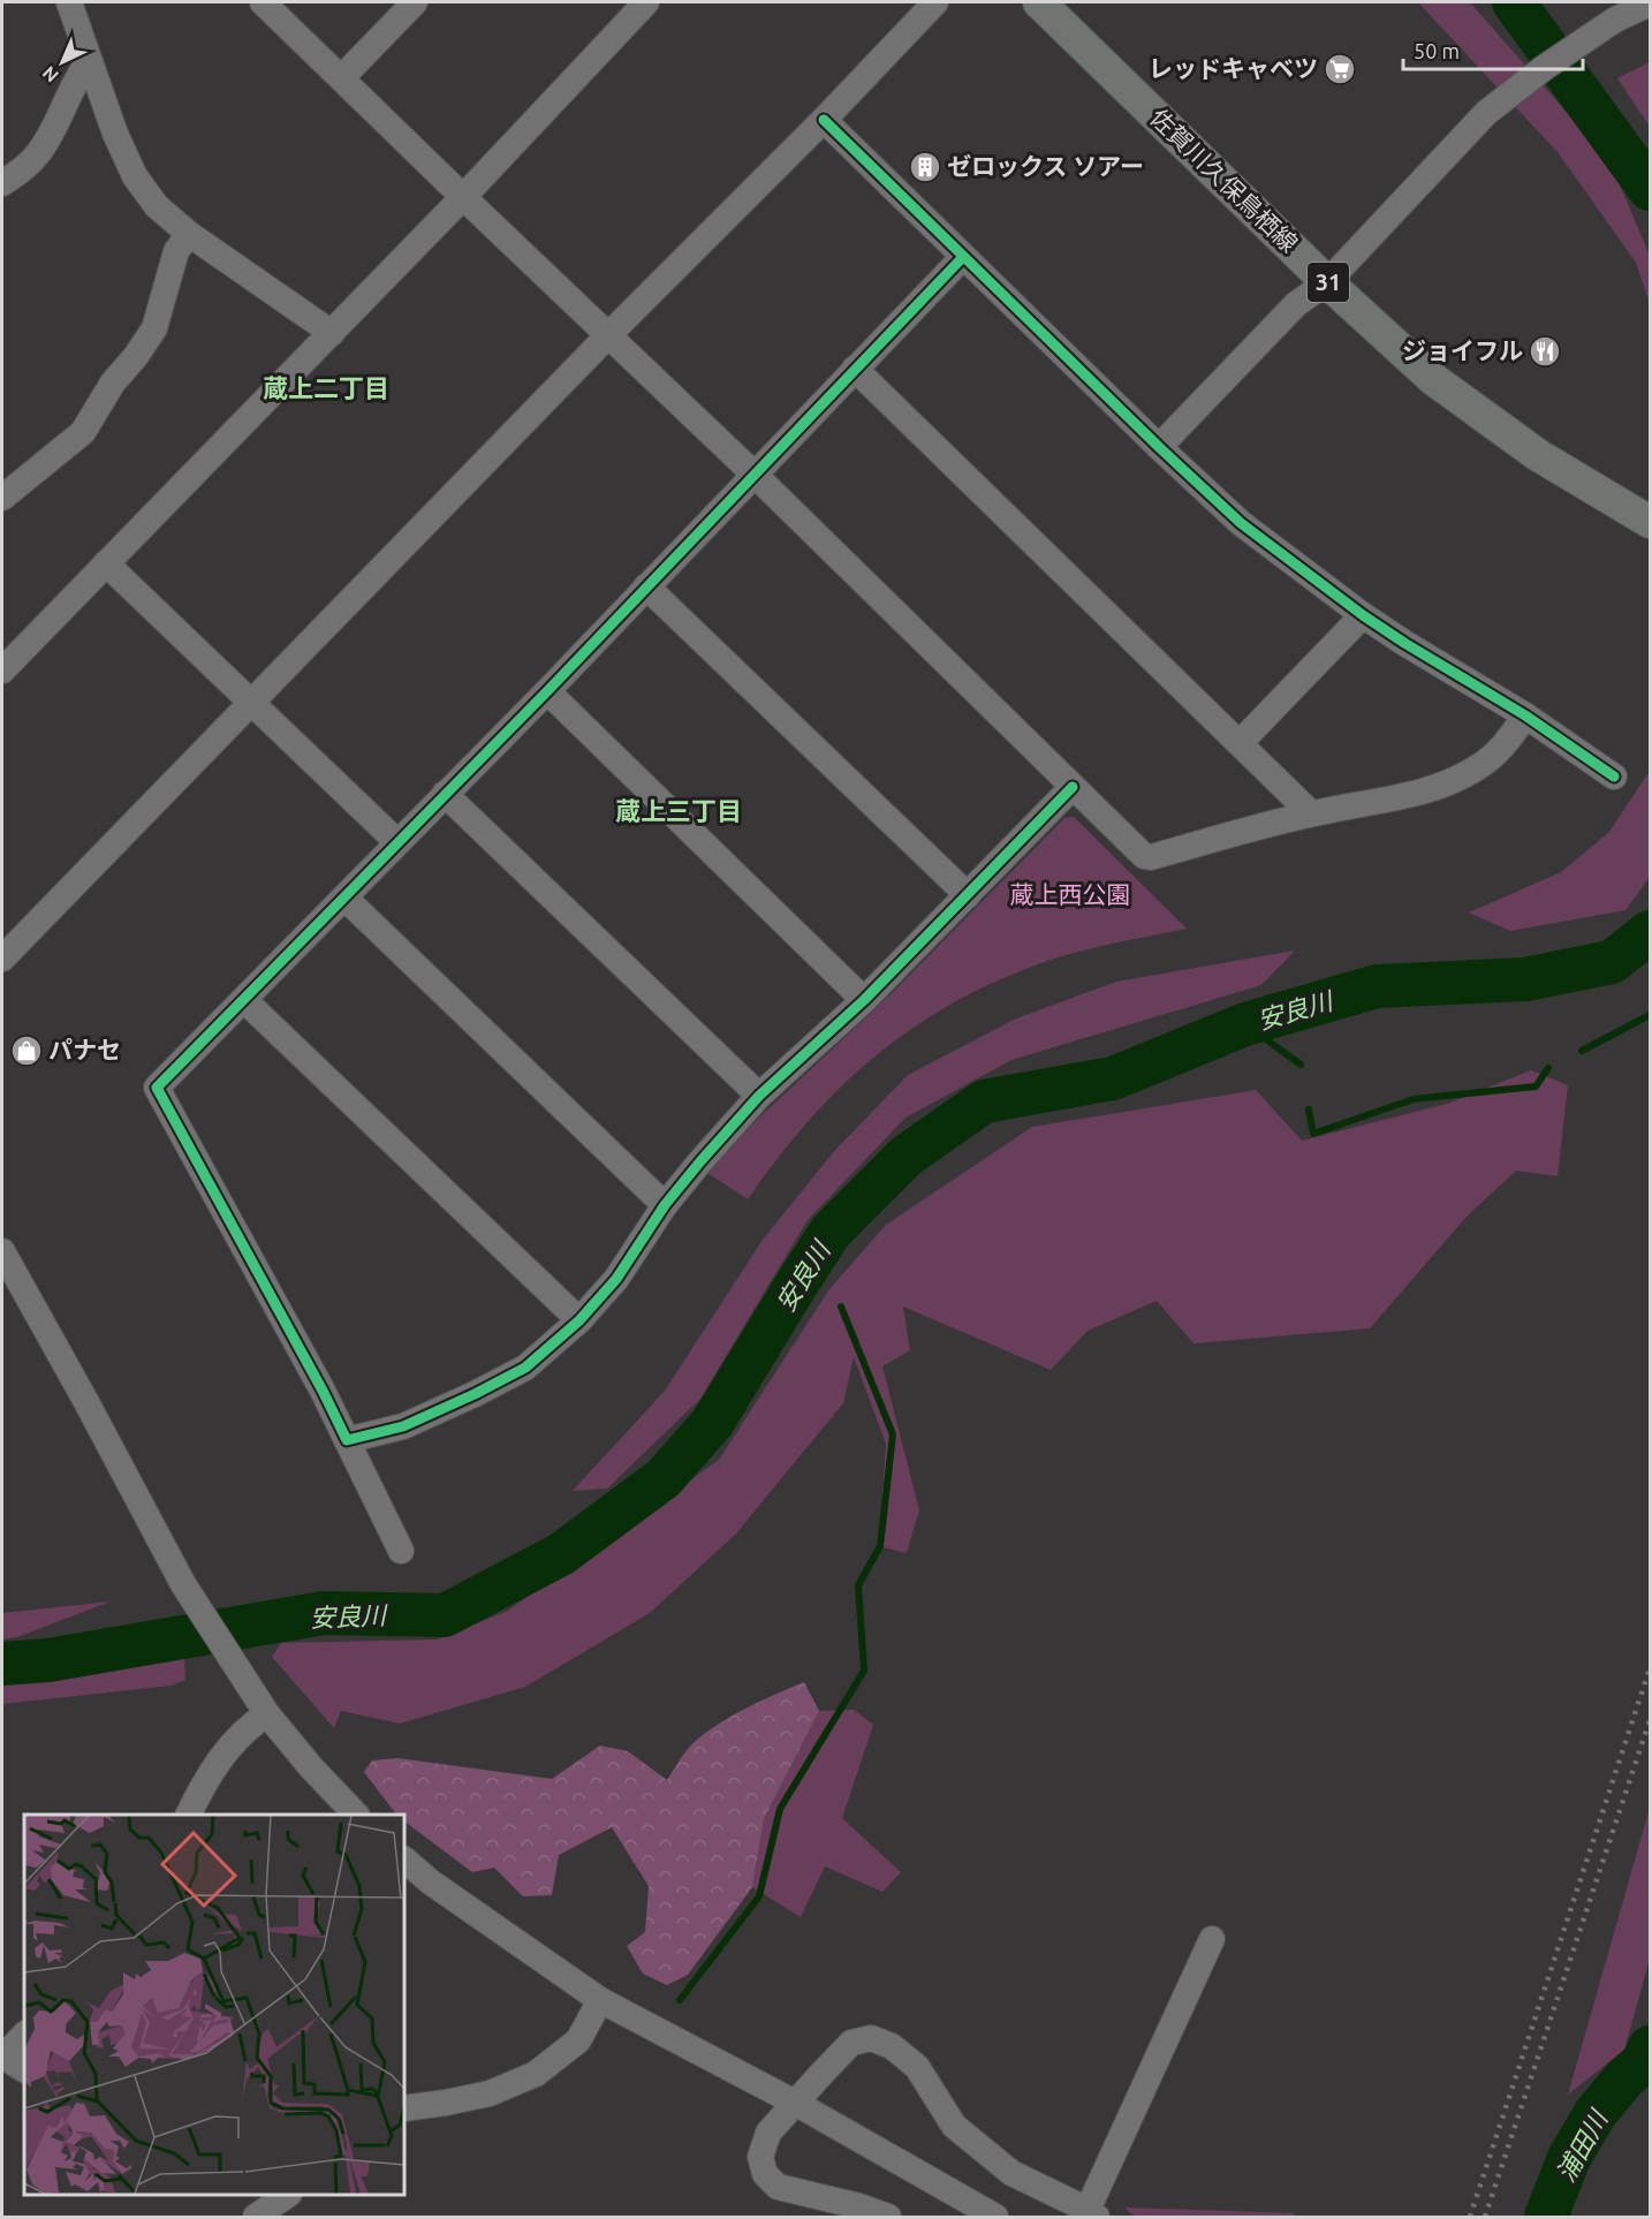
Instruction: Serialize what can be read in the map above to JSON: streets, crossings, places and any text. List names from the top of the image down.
{
  "streets": {
    "main road": ["佐賀川久保鳥栖線", "31"]
  },
  "districts": ["蔵上二丁目", "蔵上三丁目"],
  "water": ["安良川", "浦田川"],
  "parks": ["蔵上西公園"],
  "places": {
    "supermarket": ["レッドキャベツ"],
    "building": ["ゼロックス ソアー"],
    "restaurant": ["ジョイフル"],
    "shop": ["パナセ"]
  },
  "scale_bar": "50 m",
  "north": "bottom left"
}
